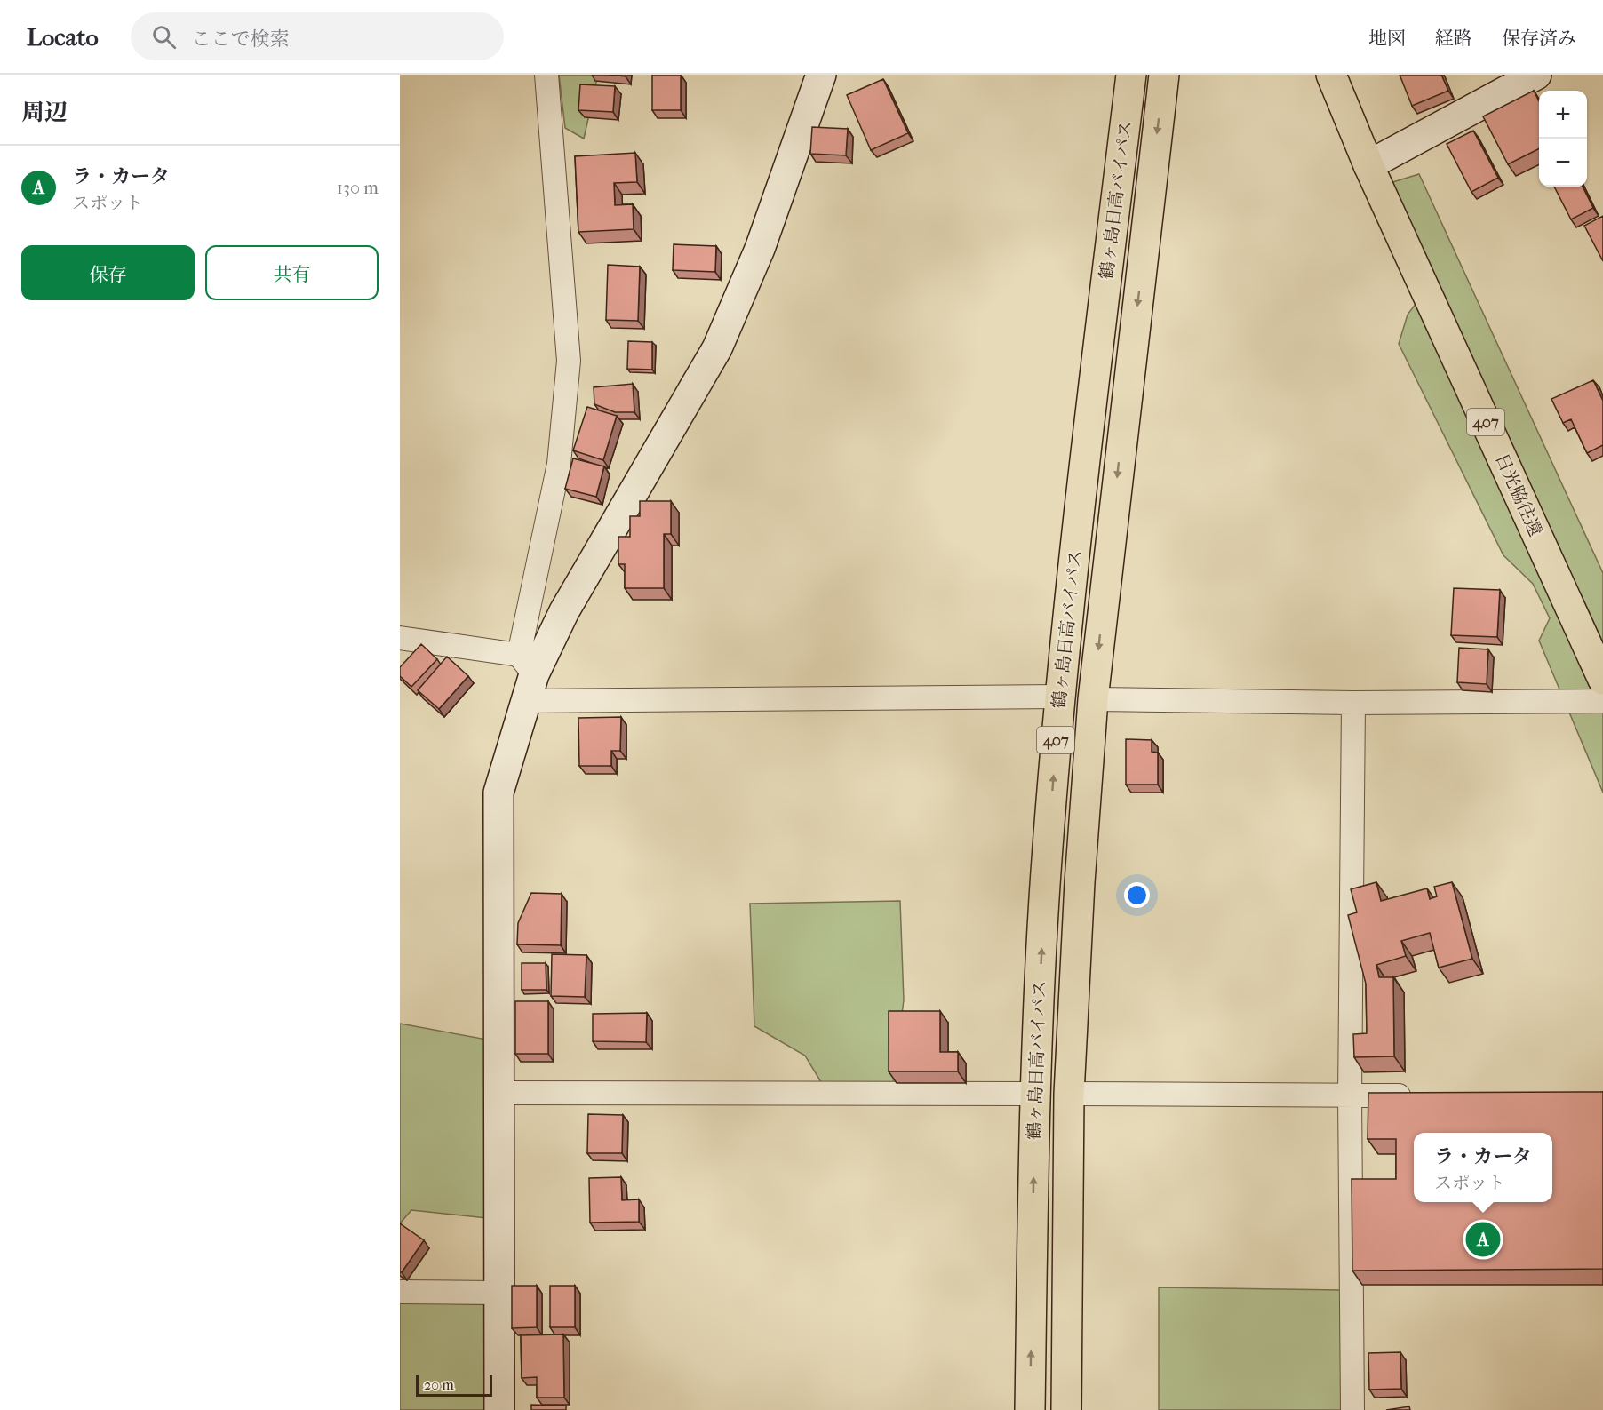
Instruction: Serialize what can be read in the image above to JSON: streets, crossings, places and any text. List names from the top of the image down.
{
  "streets": {
    "highway": ["鶴ヶ島日高バイパス", "407", "日光脇往還"]
  },
  "crossings": [
    ["407", "日光脇往還"]
  ],
  "scale_bar": "20 m",
  "page": {
    "header": "Locato",
    "search": "ここで検索",
    "nav": ["地図", "経路", "保存済み"],
    "heading": "周辺",
    "map_buttons": ["+", "−"],
    "list": [
      {
        "mark": "A",
        "name": "ラ・カータ",
        "note": "スポット",
        "value": "130 m"
      }
    ],
    "buttons": ["保存", "共有"],
    "popup": ["ラ・カータ", "スポット"],
    "pins": "A",
    "scale": "20 m"
  }
}
